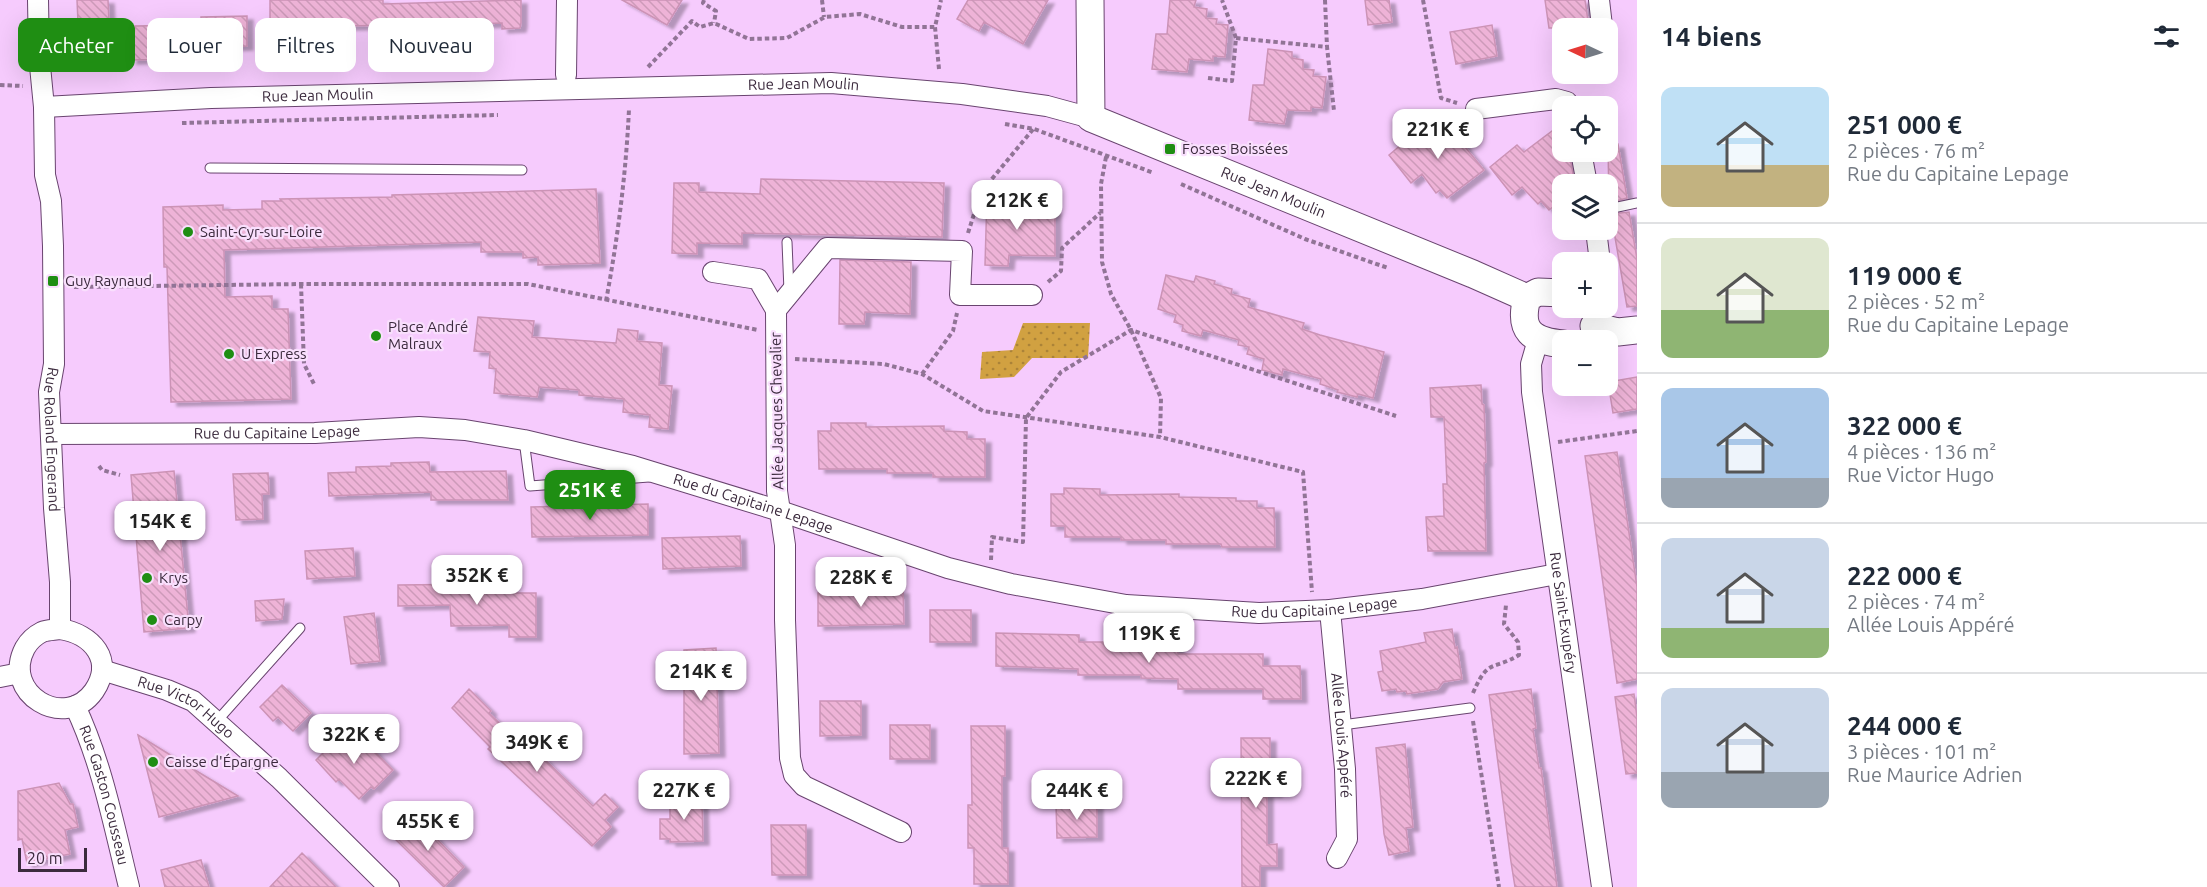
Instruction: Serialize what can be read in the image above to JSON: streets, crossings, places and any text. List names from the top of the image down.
{
  "streets": {
    "street": [
      "Rue Jean Moulin",
      "Allée Jacques Chevalier",
      "Rue du Capitaine Lepage",
      "Rue Roland Engerand",
      "Rue Saint-Exupéry",
      "Rue Victor Hugo",
      "Allée Louis Appéré",
      "Rue Gaston Cousseau"
    ]
  },
  "crossings": [
    ["Rue Jean Moulin", "Rue Roland Engerand"],
    ["Allée Jacques Chevalier", "Rue du Capitaine Lepage"],
    ["Rue du Capitaine Lepage", "Rue Roland Engerand"],
    ["Rue du Capitaine Lepage", "Rue Saint-Exupéry"],
    ["Rue du Capitaine Lepage", "Allée Louis Appéré"],
    ["Rue Roland Engerand", "Rue Victor Hugo"],
    ["Rue Roland Engerand", "Rue Gaston Cousseau"],
    ["Rue Victor Hugo", "Rue Gaston Cousseau"]
  ],
  "places": {
    "transit": ["Fosses Boissées", "Guy Raynaud"],
    "other": [
      "Saint-Cyr-sur-Loire",
      "Place André Malraux",
      "U Express",
      "Krys",
      "Carpy",
      "Caisse d'Épargne"
    ]
  },
  "scale_bar": "20 m",
  "north": "left",
  "page": {
    "heading": "14 biens",
    "map_buttons": ["+", "−"],
    "chip": [
      "Acheter",
      "Louer",
      "Filtres",
      "Nouveau"
    ],
    "list": [
      {
        "name": "251 000 €",
        "note": "2 pièces · 76 m² · Rue du Capitaine Lepage"
      },
      {
        "name": "119 000 €",
        "note": "2 pièces · 52 m² · Rue du Capitaine Lepage"
      },
      {
        "name": "322 000 €",
        "note": "4 pièces · 136 m² · Rue Victor Hugo"
      },
      {
        "name": "222 000 €",
        "note": "2 pièces · 74 m² · Allée Louis Appéré"
      },
      {
        "name": "244 000 €",
        "note": "3 pièces · 101 m² · Rue Maurice Adrien"
      }
    ],
    "price": [
      "221K €",
      "212K €",
      "251K €",
      "154K €",
      "352K €",
      "228K €",
      "119K €",
      "214K €",
      "322K €",
      "349K €",
      "222K €",
      "227K €",
      "244K €",
      "455K €"
    ],
    "scale": "20 m"
  }
}
